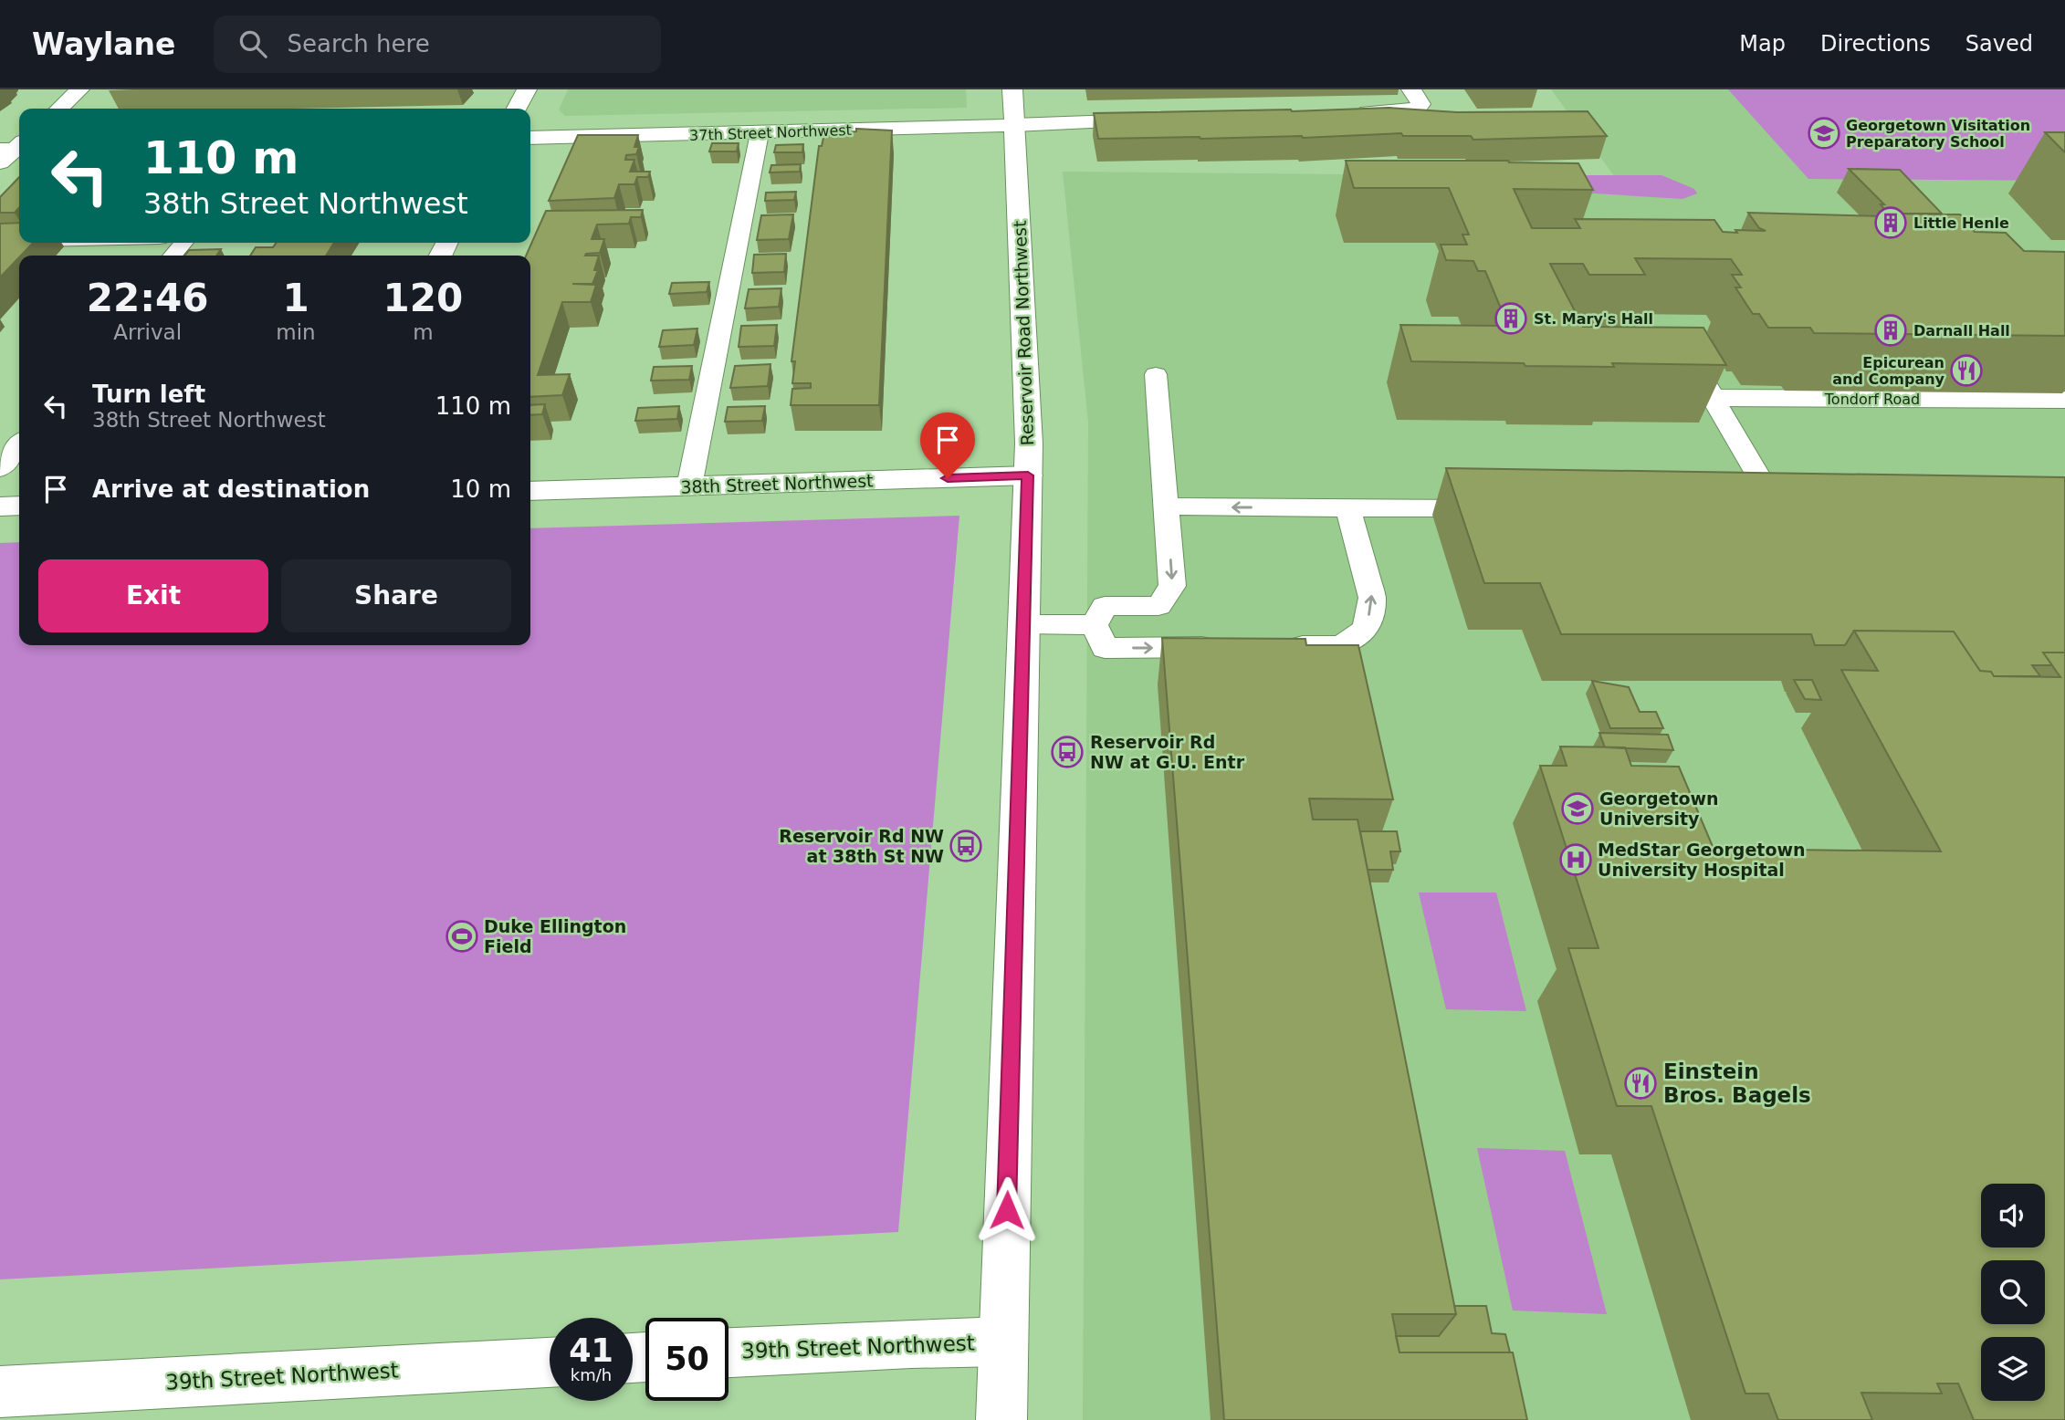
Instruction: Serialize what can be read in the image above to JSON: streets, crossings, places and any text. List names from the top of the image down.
{
  "streets": {
    "street": [
      "37th Street Northwest",
      "Reservoir Road Northwest",
      "Tondorf Road",
      "38th Street Northwest",
      "39th Street Northwest"
    ]
  },
  "crossings": [
    ["37th Street Northwest", "Reservoir Road Northwest"],
    ["Reservoir Road Northwest", "38th Street Northwest"],
    ["Reservoir Road Northwest", "39th Street Northwest"]
  ],
  "places": {
    "school or university": ["Georgetown Visitation Preparatory School", "Georgetown University"],
    "building": ["Little Henle", "St. Mary's Hall", "Darnall Hall"],
    "restaurant": ["Epicurean and Company", "Einstein Bros. Bagels"],
    "bus stop": ["Reservoir Rd NW at G.U. Entr", "Reservoir Rd NW at 38th St NW"],
    "hospital": ["MedStar Georgetown University Hospital"],
    "sports": ["Duke Ellington Field"]
  },
  "page": {
    "header": "Waylane",
    "search": "Search here",
    "nav": ["Map", "Directions", "Saved"],
    "turn": ["110 m", "38th Street Northwest"],
    "eta": [
      "22:46",
      "Arrival",
      "1",
      "min",
      "120",
      "m"
    ],
    "list": [
      {
        "name": "Turn left",
        "note": "38th Street Northwest",
        "value": "110 m"
      },
      {
        "name": "Arrive at destination",
        "value": "10 m"
      }
    ],
    "buttons": ["Exit", "Share"],
    "speed": "41 km/h",
    "limit": "50"
  }
}
